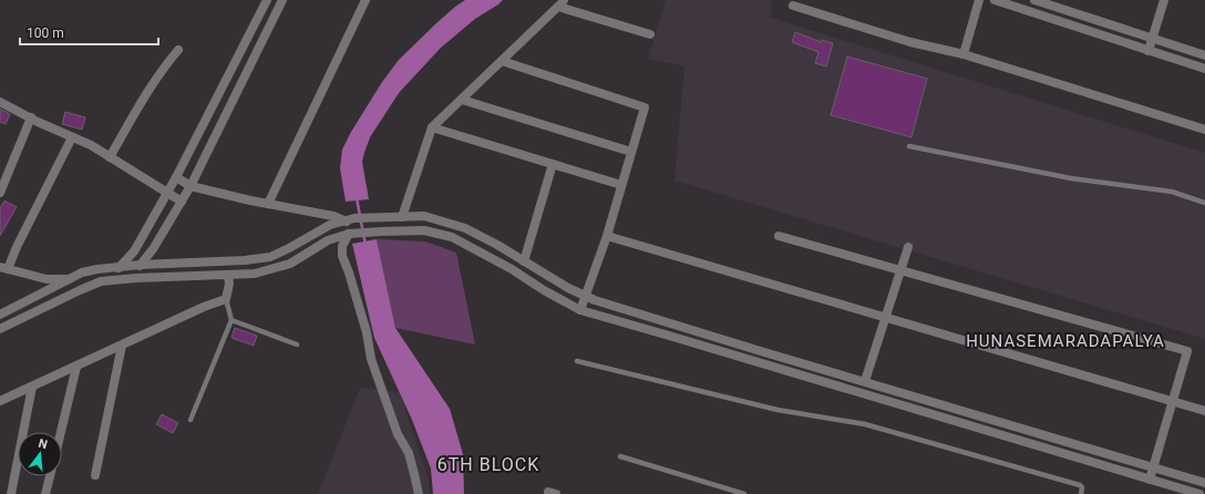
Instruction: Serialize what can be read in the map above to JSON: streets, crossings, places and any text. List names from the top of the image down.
{
  "districts": ["HUNASEMARADAPALYA", "6TH BLOCK"],
  "scale_bar": "100 m",
  "north": "top"
}
